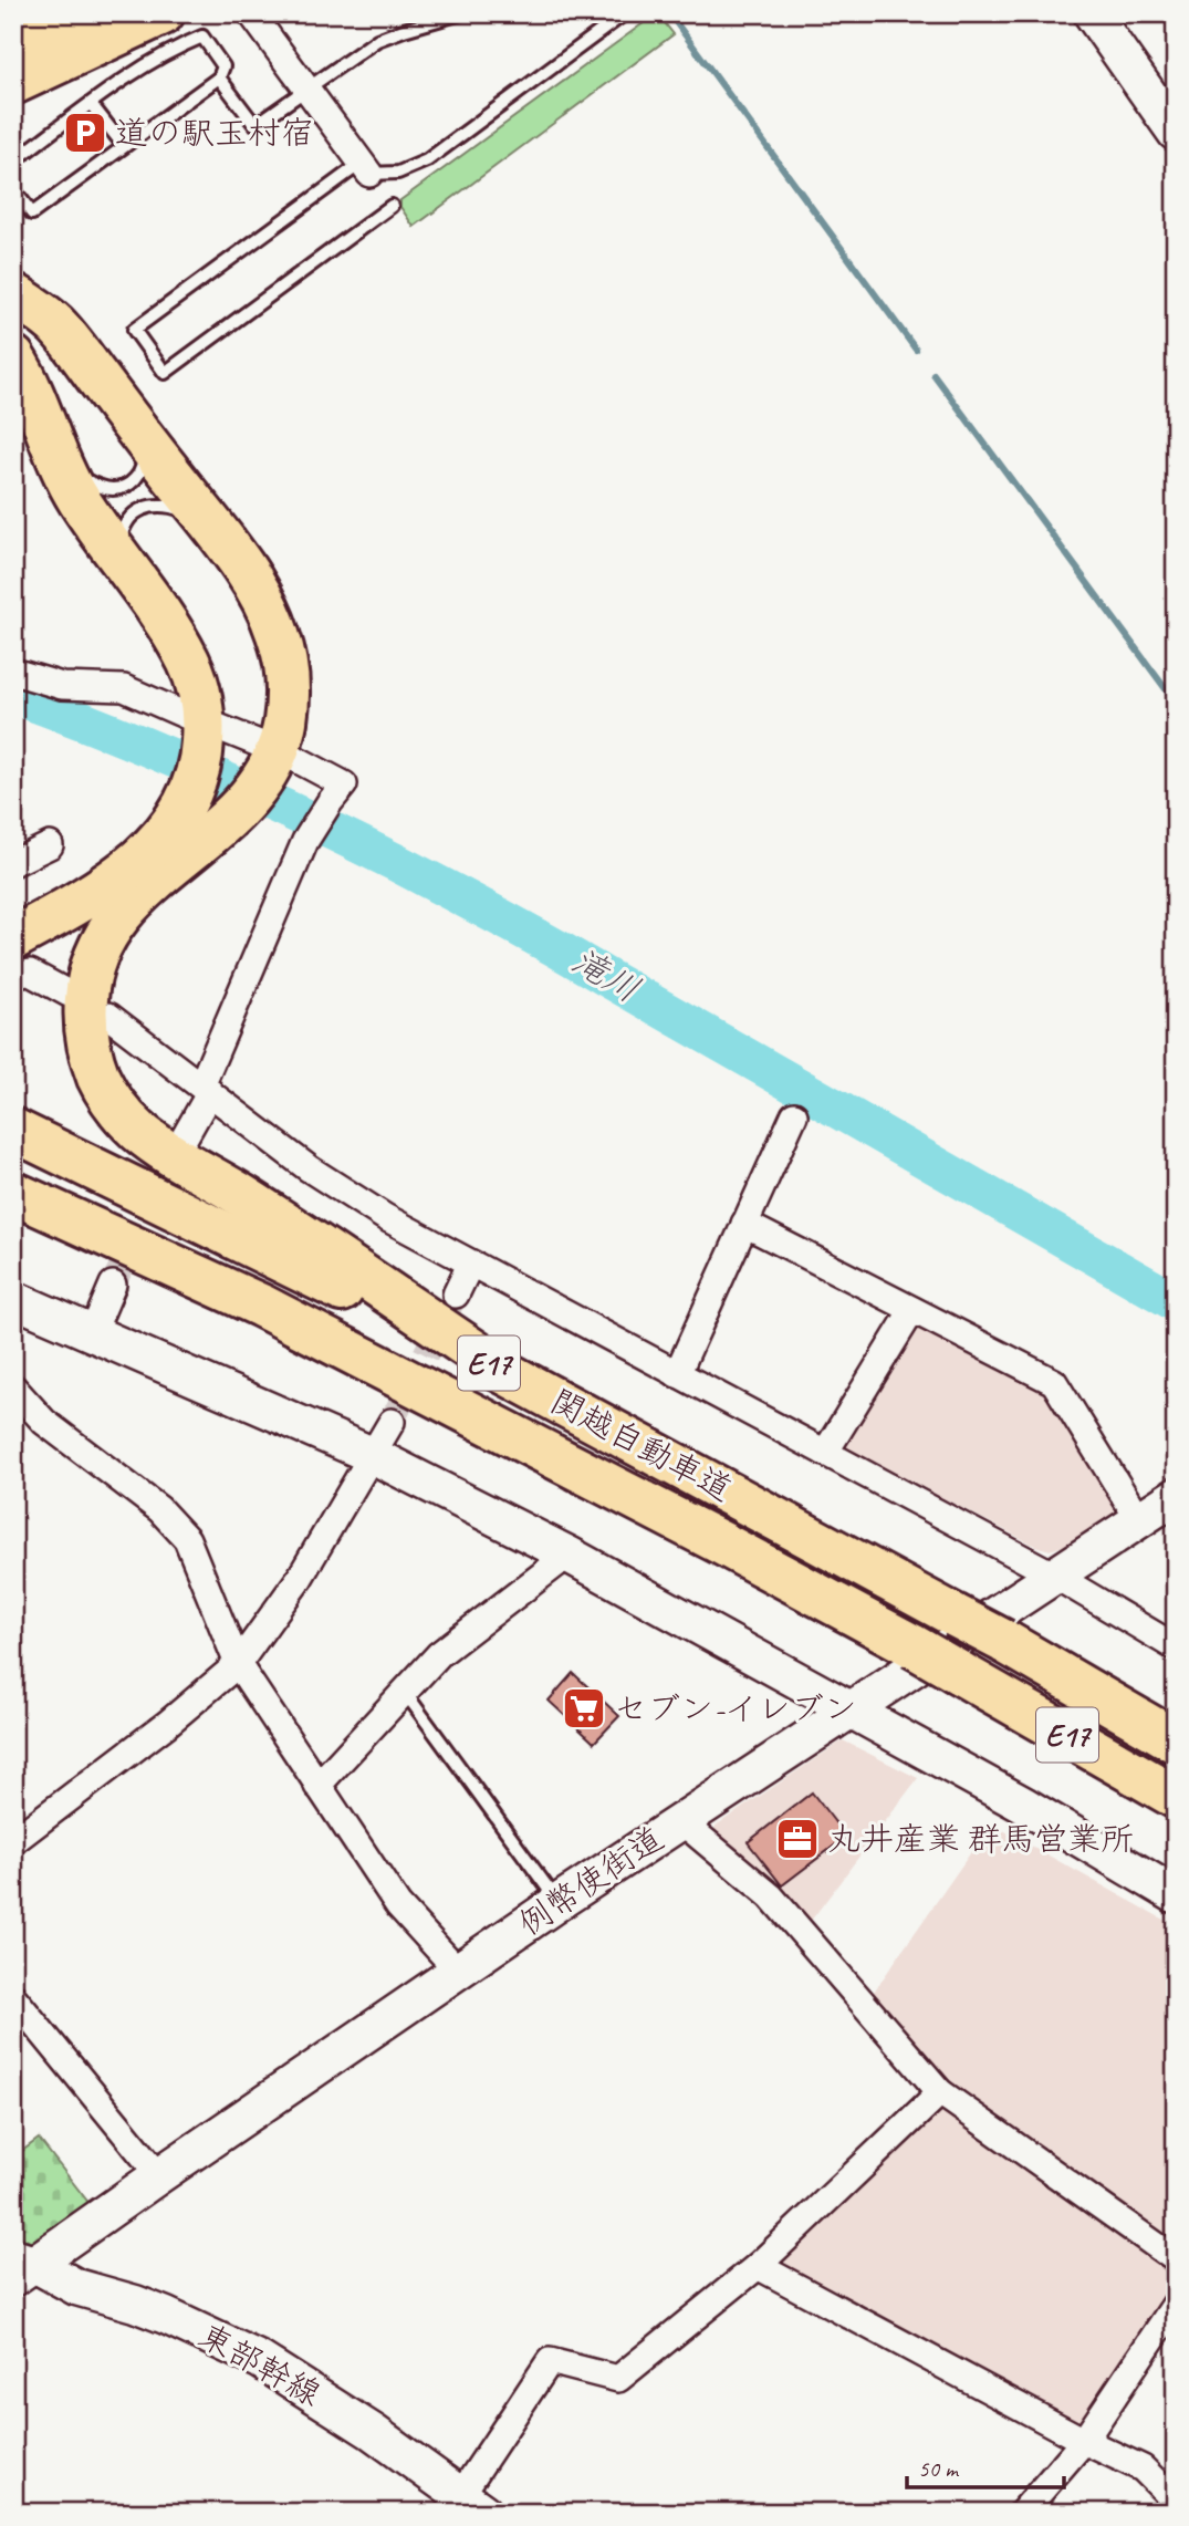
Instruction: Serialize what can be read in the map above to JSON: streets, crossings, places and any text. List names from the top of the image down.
{
  "streets": {
    "highway": ["E17", "関越自動車道"],
    "street": ["例幣使街道", "東部幹線"]
  },
  "crossings": [
    ["例幣使街道", "東部幹線"]
  ],
  "water": ["滝川"],
  "places": {
    "parking": ["道の駅玉村宿"],
    "supermarket": ["セブン-イレブン"],
    "office": ["丸井産業 群馬営業所"]
  },
  "scale_bar": "50 m"
}
